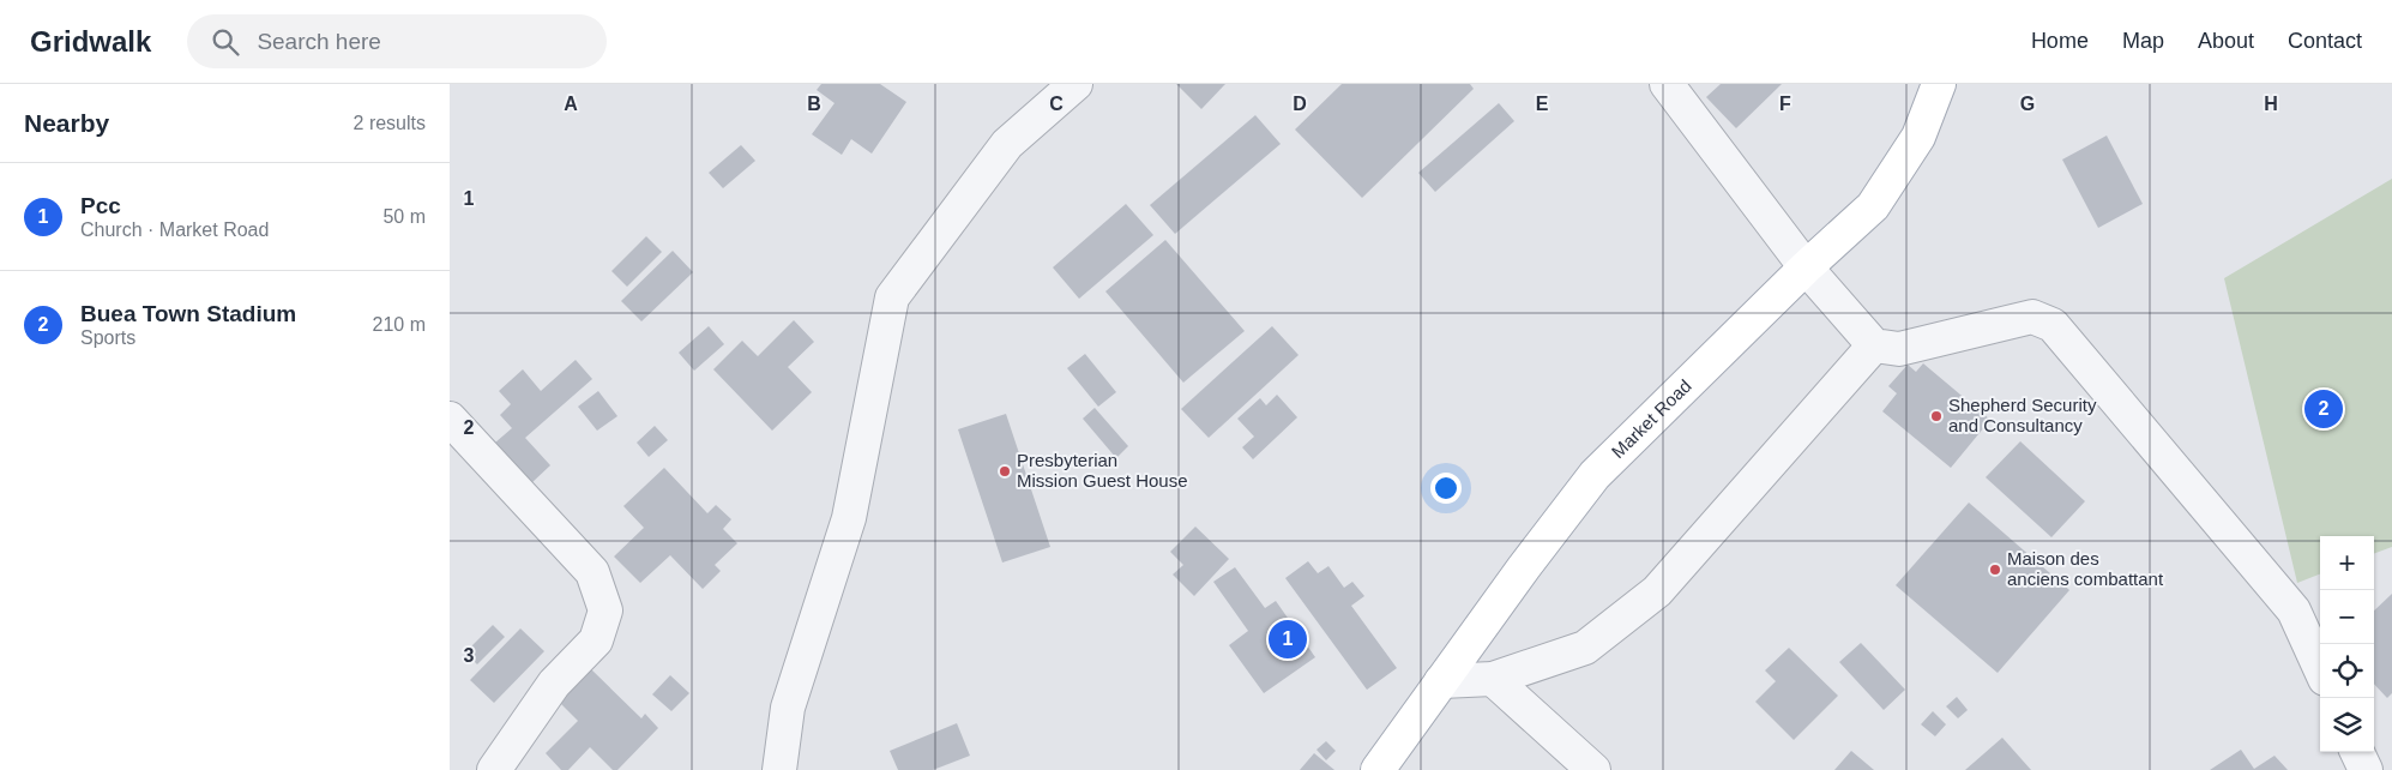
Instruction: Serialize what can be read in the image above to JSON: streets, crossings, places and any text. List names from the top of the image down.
{
  "streets": {
    "main road": ["Market Road"]
  },
  "places": ["Shepherd Security and Consultancy", "Presbyterian Mission Guest House", "Maison des anciens combattant"],
  "page": {
    "header": "Gridwalk",
    "search": "Search here",
    "nav": [
      "Home",
      "Map",
      "About",
      "Contact"
    ],
    "heading": ["Nearby", "2 results"],
    "list": [
      {
        "mark": "1",
        "name": "Pcc",
        "note": "Church · Market Road",
        "value": "50 m"
      },
      {
        "mark": "2",
        "name": "Buea Town Stadium",
        "note": "Sports",
        "value": "210 m"
      }
    ],
    "pins": ["2", "1"],
    "map_buttons": ["+", "−"]
  },
  "grid": {
    "columns": [
      "A",
      "B",
      "C",
      "D",
      "E",
      "F",
      "G",
      "H"
    ],
    "rows": ["1", "2", "3"]
  }
}
